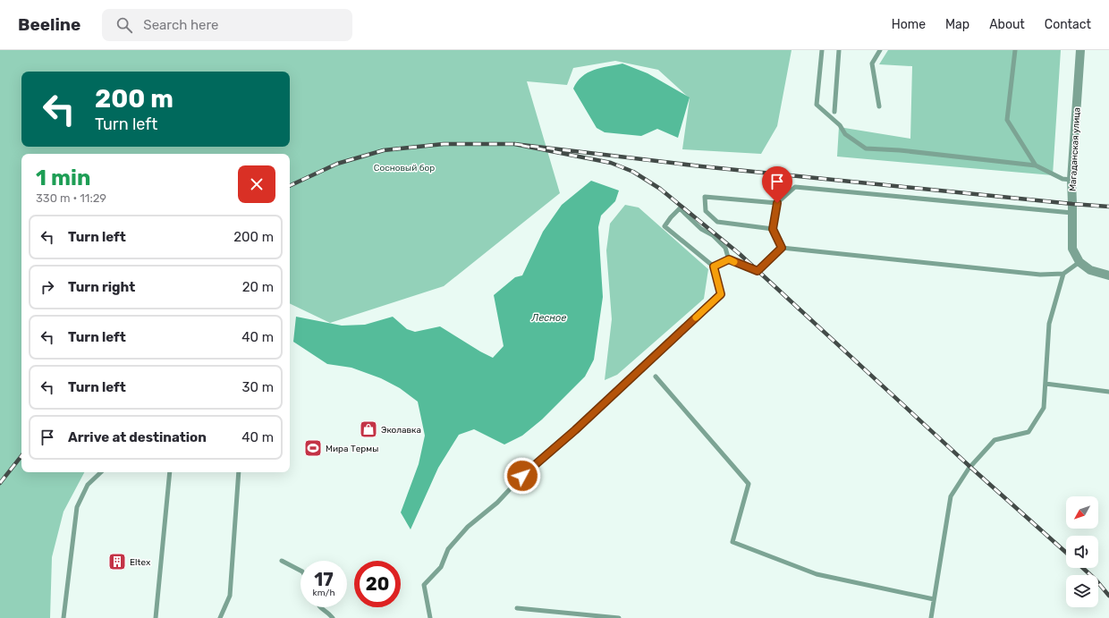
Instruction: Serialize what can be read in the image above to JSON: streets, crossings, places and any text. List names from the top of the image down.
{
  "streets": {
    "street": ["Магаданская улица"]
  },
  "water": ["Лесное"],
  "parks": ["Сосновый бор"],
  "places": {
    "shop": ["Эколавка"],
    "sports": ["Мира Термы"],
    "building": ["Eltex"]
  },
  "north": "bottom left",
  "page": {
    "header": "Beeline",
    "search": "Search here",
    "nav": [
      "Home",
      "Map",
      "About",
      "Contact"
    ],
    "turn": ["200 m", "Turn left"],
    "heading": ["1 min", "330 m · 11:29"],
    "list": [
      {
        "name": "Turn left",
        "value": "200 m"
      },
      {
        "name": "Turn right",
        "value": "20 m"
      },
      {
        "name": "Turn left",
        "value": "40 m"
      },
      {
        "name": "Turn left",
        "value": "30 m"
      },
      {
        "name": "Arrive at destination",
        "value": "40 m"
      }
    ],
    "speed": "17 km/h",
    "limit": "20"
  }
}
